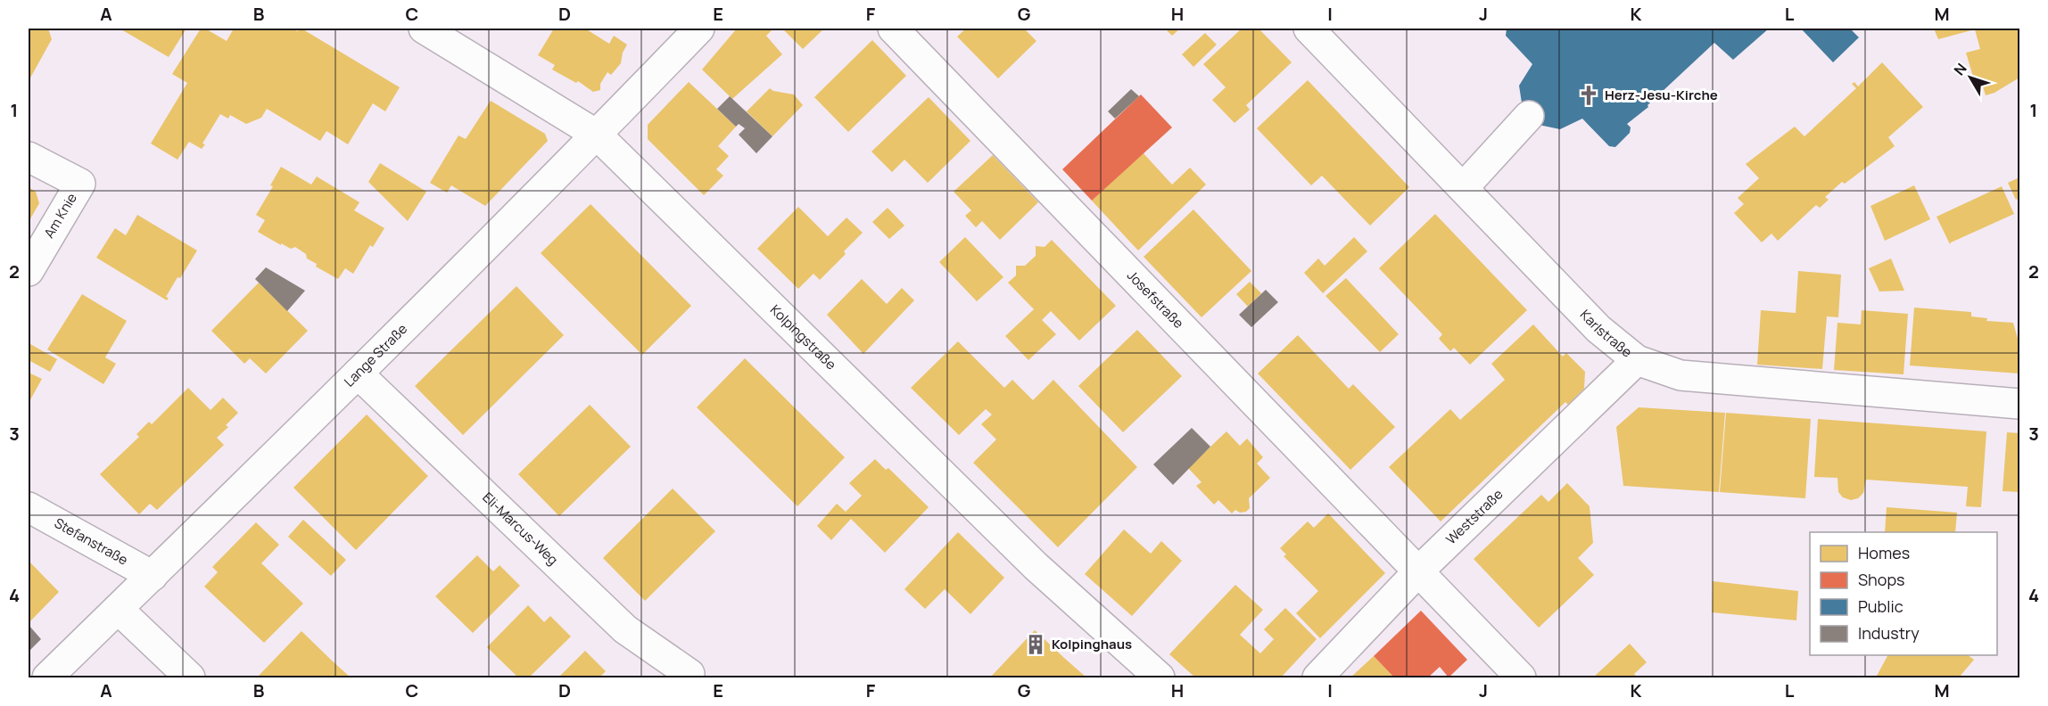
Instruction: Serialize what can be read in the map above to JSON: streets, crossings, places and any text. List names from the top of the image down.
{
  "streets": {
    "street": [
      "Am Knie",
      "Josefstraße",
      "Karlstraße",
      "Kolpingstraße",
      "Lange Straße",
      "Weststraße",
      "Eli-Marcus-Weg",
      "Stefanstraße"
    ]
  },
  "crossings": [
    ["Josefstraße", "Weststraße"],
    ["Karlstraße", "Weststraße"],
    ["Kolpingstraße", "Lange Straße"],
    ["Lange Straße", "Eli-Marcus-Weg"],
    ["Lange Straße", "Stefanstraße"]
  ],
  "places": {
    "church": ["Herz-Jesu-Kirche"],
    "building": ["Kolpinghaus"]
  },
  "legend": [
    "Homes",
    "Shops",
    "Public",
    "Industry"
  ],
  "north": "top left",
  "grid": {
    "columns": [
      "A",
      "B",
      "C",
      "D",
      "E",
      "F",
      "G",
      "H",
      "I",
      "J",
      "K",
      "L",
      "M"
    ],
    "rows": [
      "1",
      "2",
      "3",
      "4"
    ]
  }
}
